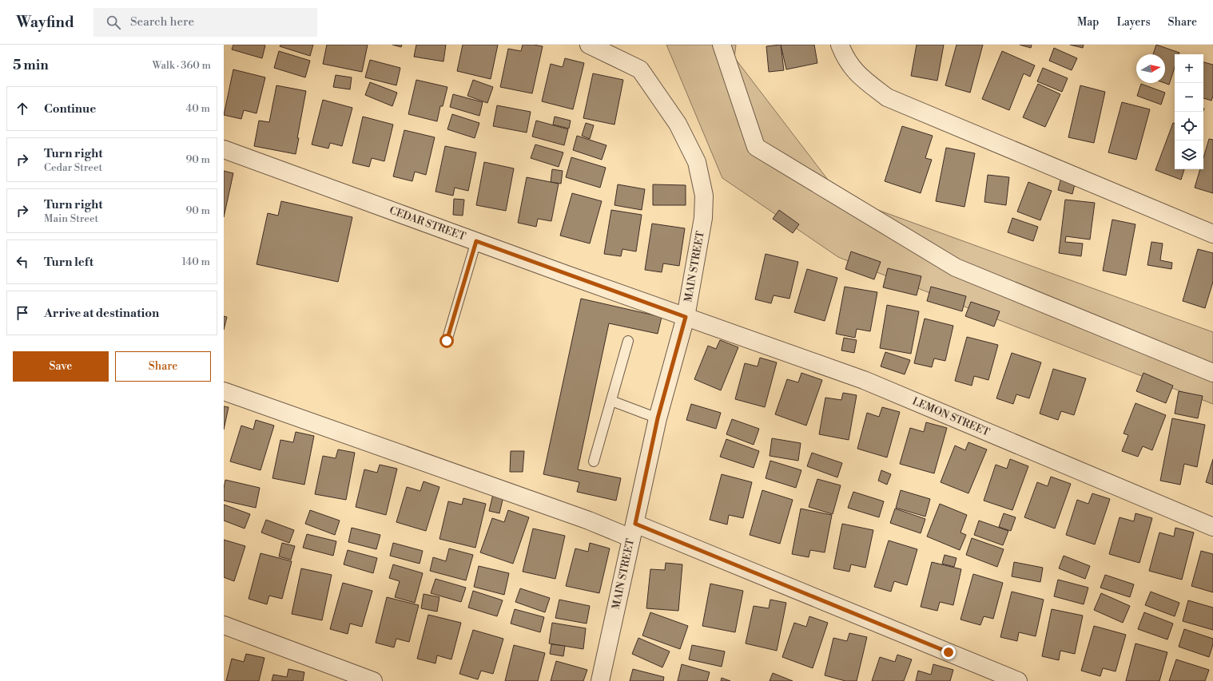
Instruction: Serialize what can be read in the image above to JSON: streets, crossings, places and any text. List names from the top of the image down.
{
  "streets": {
    "street": ["CEDAR STREET", "MAIN STREET", "LEMON STREET"]
  },
  "crossings": [
    ["CEDAR STREET", "MAIN STREET"],
    ["CEDAR STREET", "LEMON STREET"],
    ["MAIN STREET", "LEMON STREET"]
  ],
  "north": "right",
  "page": {
    "header": "Wayfind",
    "search": "Search here",
    "nav": ["Map", "Layers", "Share"],
    "heading": ["5 min", "Walk · 360 m"],
    "map_buttons": ["+", "−"],
    "list": [
      ["Continue", "40 m"],
      ["Turn right", "Cedar Street", "90 m"],
      ["Turn right", "Main Street", "90 m"],
      ["Turn left", "140 m"],
      "Arrive at destination"
    ],
    "buttons": ["Save", "Share"]
  }
}
